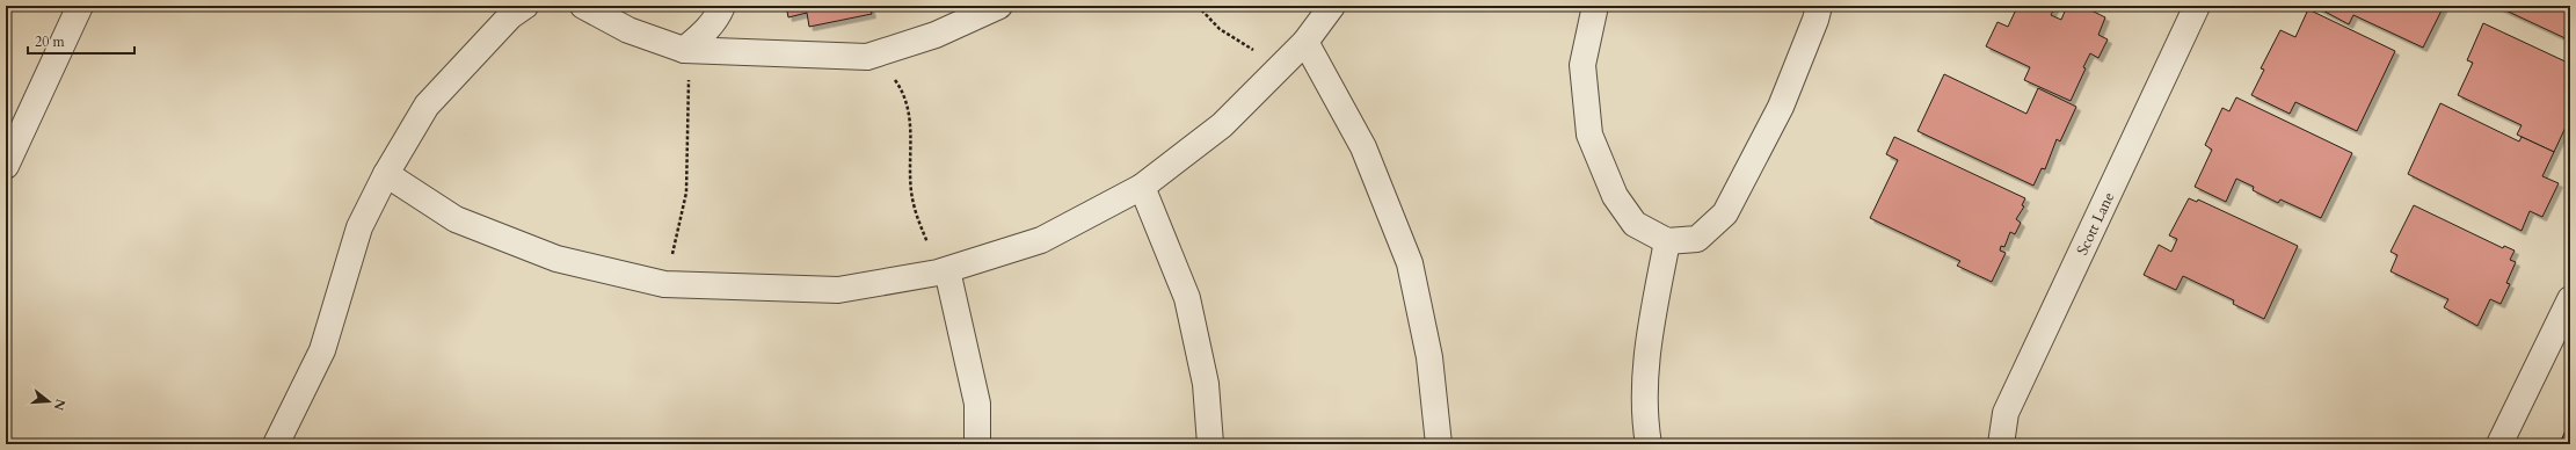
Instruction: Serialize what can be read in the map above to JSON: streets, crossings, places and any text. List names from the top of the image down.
{
  "streets": {
    "street": ["Scott Lane"]
  },
  "scale_bar": "20 m",
  "north": "right"
}
